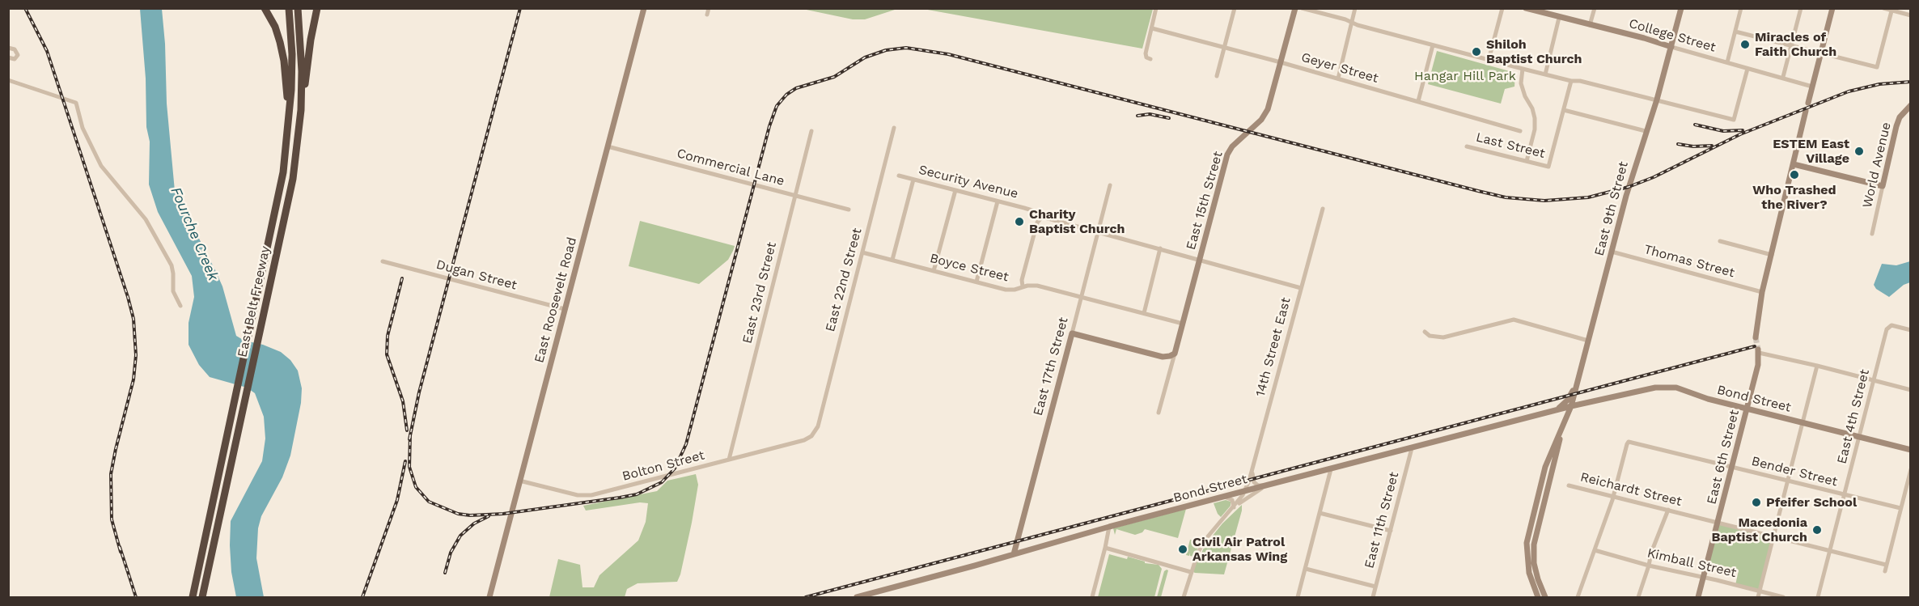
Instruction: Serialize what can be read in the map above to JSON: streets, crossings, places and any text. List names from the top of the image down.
{
  "streets": {
    "highway": ["East Belt Freeway"],
    "street": [
      "College Street",
      "Geyer Street",
      "Last Street",
      "World Avenue",
      "Commercial Lane",
      "Security Avenue",
      "East 15th Street",
      "East 9th Street",
      "Thomas Street",
      "Boyce Street",
      "Dugan Street",
      "East 22nd Street",
      "East 23rd Street",
      "East Roosevelt Road",
      "14th Street East",
      "East 17th Street",
      "Bond Street",
      "East 4th Street",
      "East 6th Street",
      "Bolton Street",
      "Bender Street",
      "Reichardt Street",
      "East 11th Street",
      "Kimball Street"
    ]
  },
  "crossings": [
    ["College Street", "East 9th Street"],
    ["Geyer Street", "East 15th Street"],
    ["Commercial Lane", "East 23rd Street"],
    ["Commercial Lane", "East Roosevelt Road"],
    ["Security Avenue", "East 15th Street"],
    ["Security Avenue", "14th Street East"],
    ["Security Avenue", "East 17th Street"],
    ["East 15th Street", "Boyce Street"],
    ["East 9th Street", "Thomas Street"],
    ["East 9th Street", "Bond Street"],
    ["Boyce Street", "East 22nd Street"],
    ["Boyce Street", "East 17th Street"],
    ["Dugan Street", "East Roosevelt Road"],
    ["East 22nd Street", "Bolton Street"],
    ["East 23rd Street", "Bolton Street"],
    ["East Roosevelt Road", "Bolton Street"],
    ["14th Street East", "Bond Street"],
    ["East 17th Street", "Bond Street"],
    ["Bond Street", "East 4th Street"],
    ["Bond Street", "East 6th Street"],
    ["Bond Street", "East 11th Street"],
    ["East 4th Street", "Bender Street"],
    ["East 4th Street", "Reichardt Street"],
    ["East 6th Street", "Bender Street"],
    ["East 6th Street", "Reichardt Street"],
    ["East 6th Street", "Kimball Street"],
    ["Bender Street", "Reichardt Street"]
  ],
  "water": ["Fourche Creek"],
  "parks": ["Hangar Hill Park"],
  "places": [
    "Miracles of Faith Church",
    "Shiloh Baptist Church",
    "ESTEM East Village",
    "Who Trashed the River?",
    "Charity Baptist Church",
    "Pfeifer School",
    "Macedonia Baptist Church",
    "Civil Air Patrol Arkansas Wing"
  ]
}
